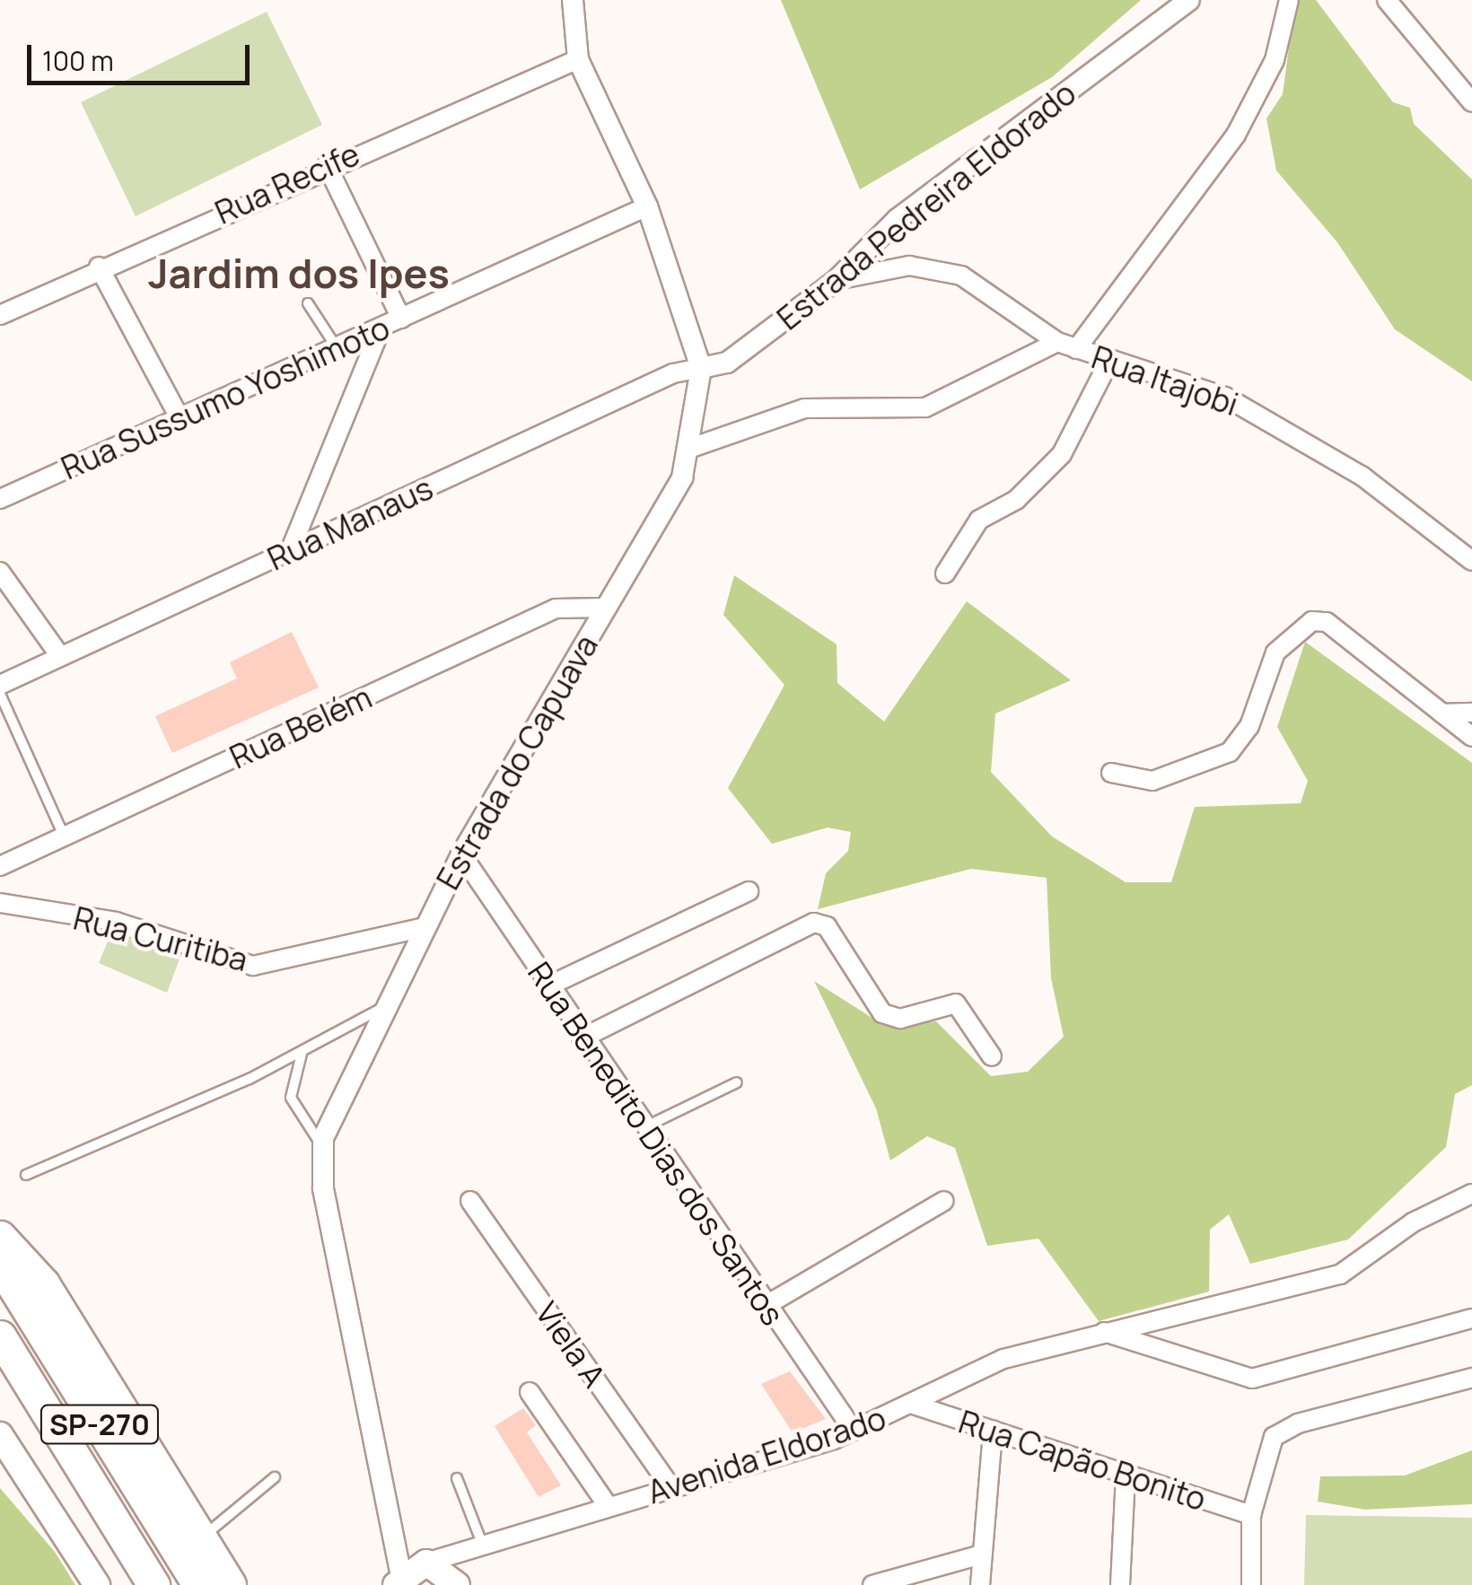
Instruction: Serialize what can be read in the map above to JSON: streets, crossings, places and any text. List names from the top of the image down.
{
  "streets": {
    "highway": ["SP-270"],
    "street": [
      "Rua Recife",
      "Estrada Pedreira Eldorado",
      "Rua Itajobi",
      "Rua Sussumo Yoshimoto",
      "Rua Manaus",
      "Rua Belém",
      "Estrada do Capuava",
      "Rua Curitiba",
      "Rua Benedito Dias dos Santos",
      "Viela A",
      "Avenida Eldorado",
      "Rua Capão Bonito"
    ]
  },
  "crossings": [
    ["Rua Recife", "Estrada do Capuava"],
    ["Estrada Pedreira Eldorado", "Rua Itajobi"],
    ["Estrada Pedreira Eldorado", "Rua Manaus"],
    ["Estrada Pedreira Eldorado", "Estrada do Capuava"],
    ["Rua Sussumo Yoshimoto", "Estrada do Capuava"],
    ["Rua Manaus", "Estrada do Capuava"],
    ["Rua Belém", "Estrada do Capuava"],
    ["Estrada do Capuava", "Rua Curitiba"],
    ["Estrada do Capuava", "Rua Benedito Dias dos Santos"],
    ["Rua Benedito Dias dos Santos", "Avenida Eldorado"],
    ["Viela A", "Avenida Eldorado"],
    ["Avenida Eldorado", "Rua Capão Bonito"]
  ],
  "districts": ["Jardim dos Ipes"],
  "scale_bar": "100 m"
}
